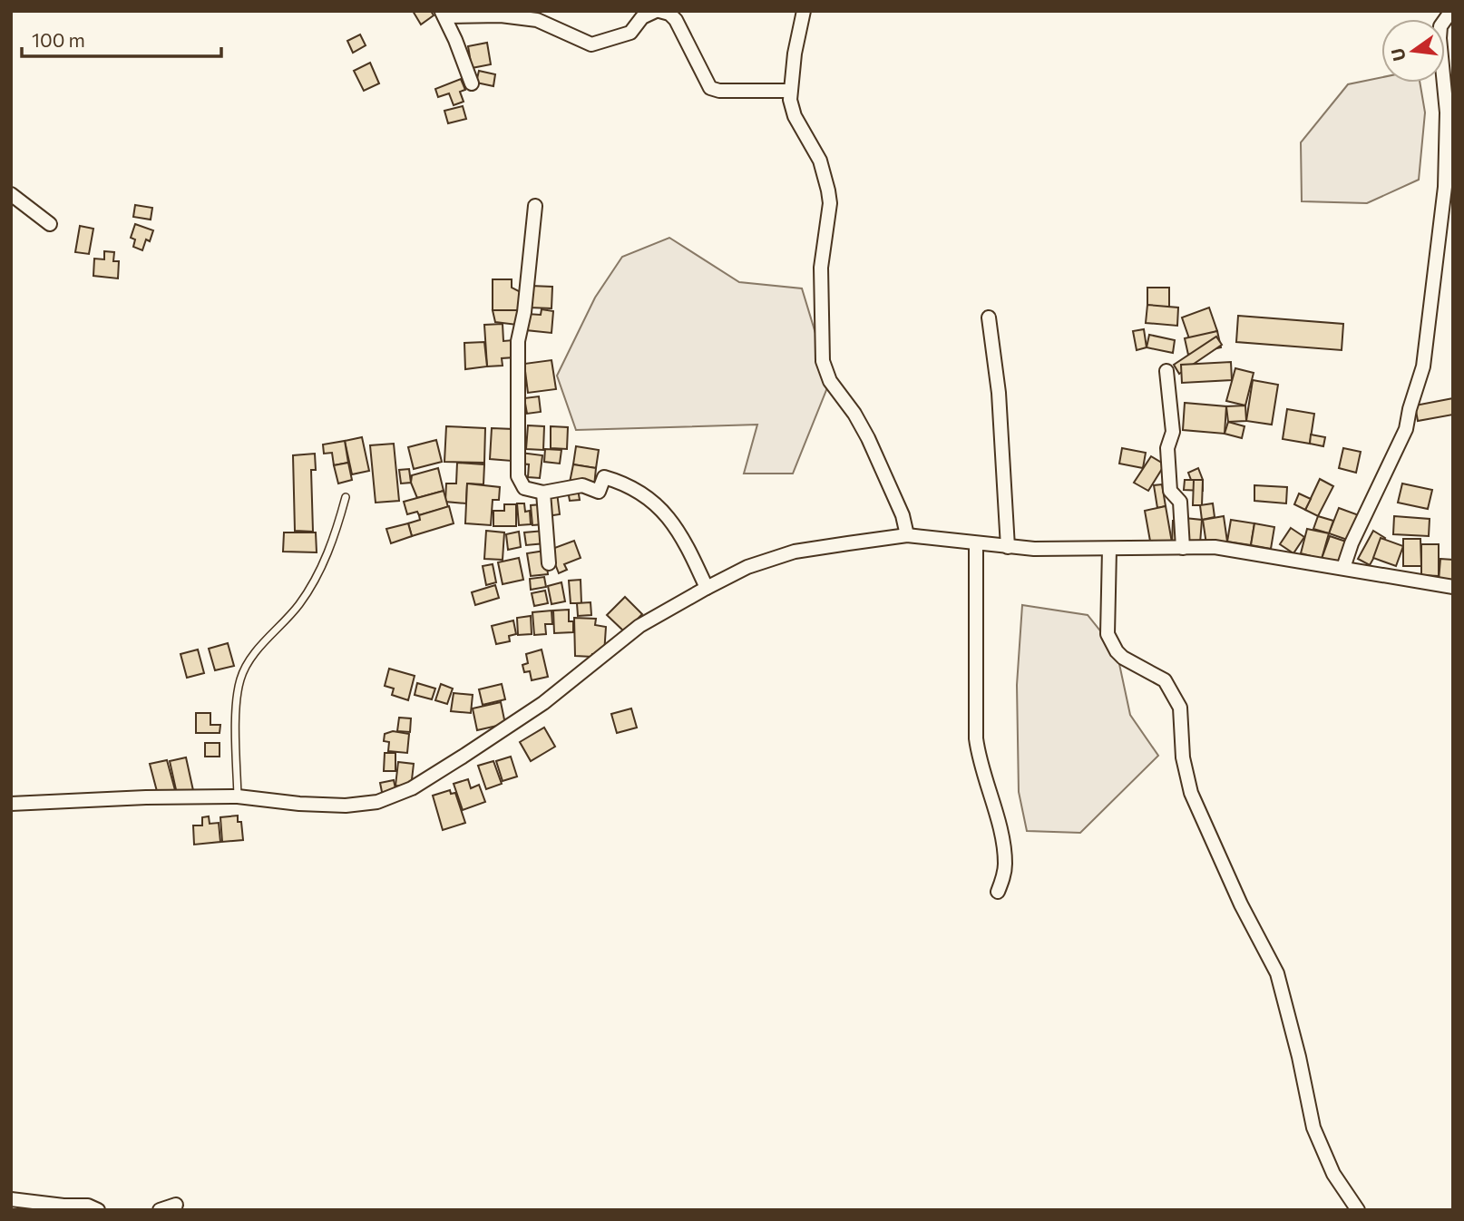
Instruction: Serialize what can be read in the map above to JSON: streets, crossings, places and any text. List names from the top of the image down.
{
  "scale_bar": "100 m",
  "north": "left"
}
